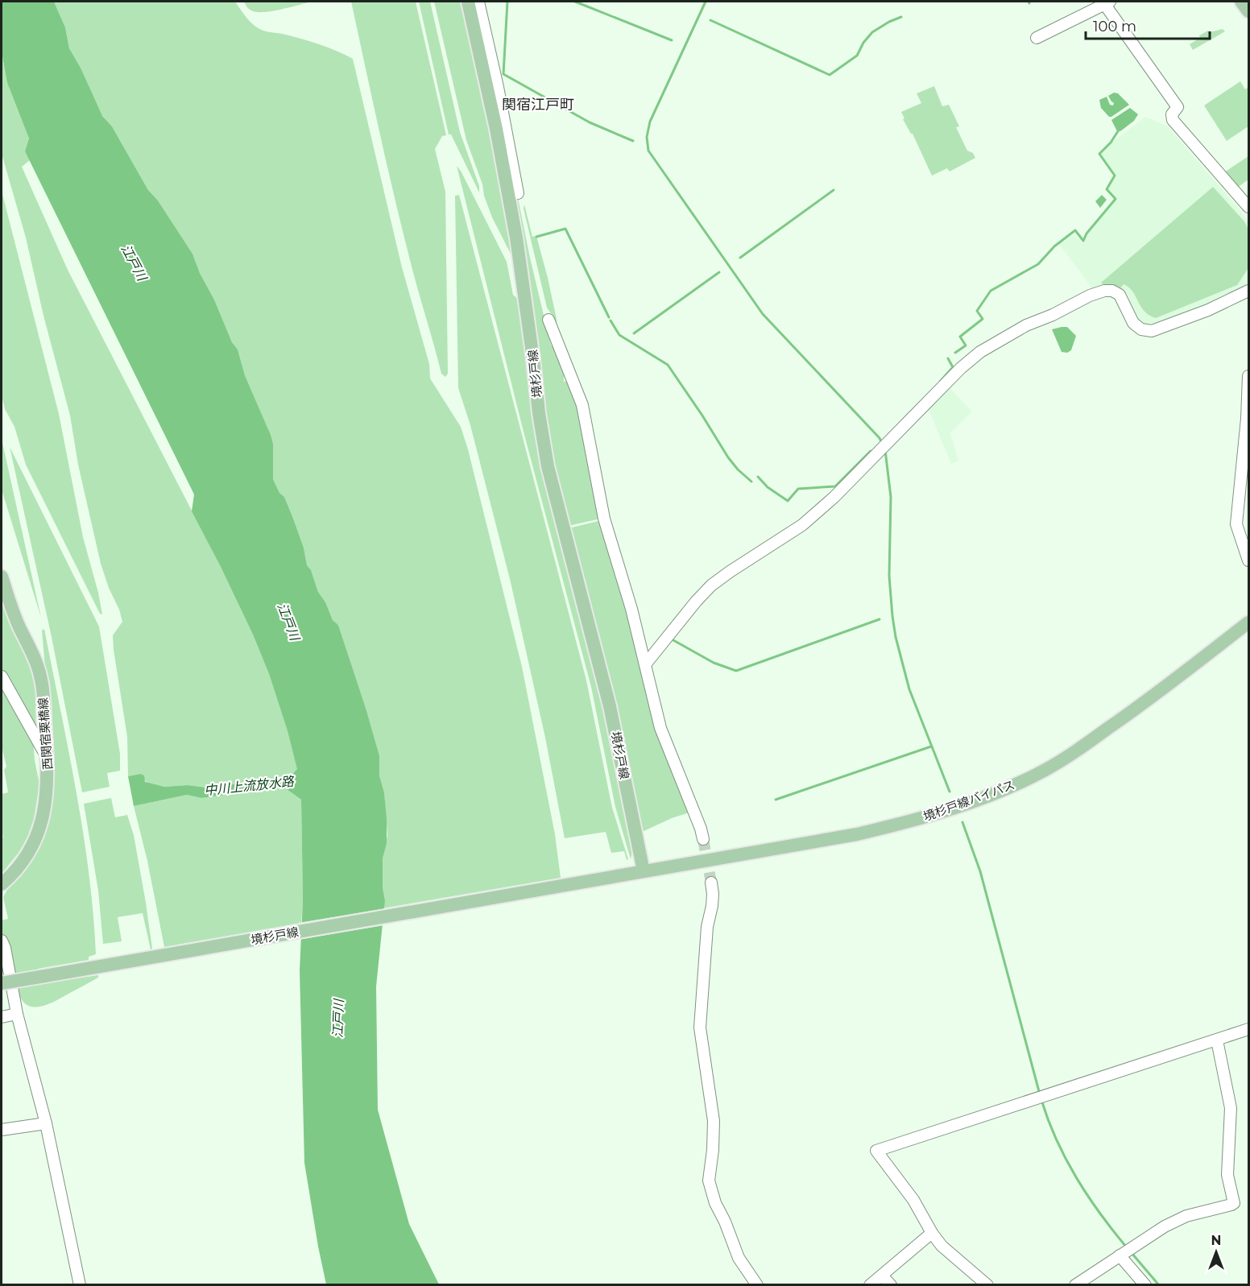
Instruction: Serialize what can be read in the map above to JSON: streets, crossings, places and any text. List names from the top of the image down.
{
  "streets": {
    "main road": ["境杉戸線", "西関宿栗橋線", "境杉戸線バイパス"]
  },
  "crossings": [
    ["境杉戸線", "境杉戸線バイパス"]
  ],
  "districts": ["関宿江戸町"],
  "water": ["江戸川", "中川上流放水路"],
  "scale_bar": "100 m",
  "north": "top"
}
